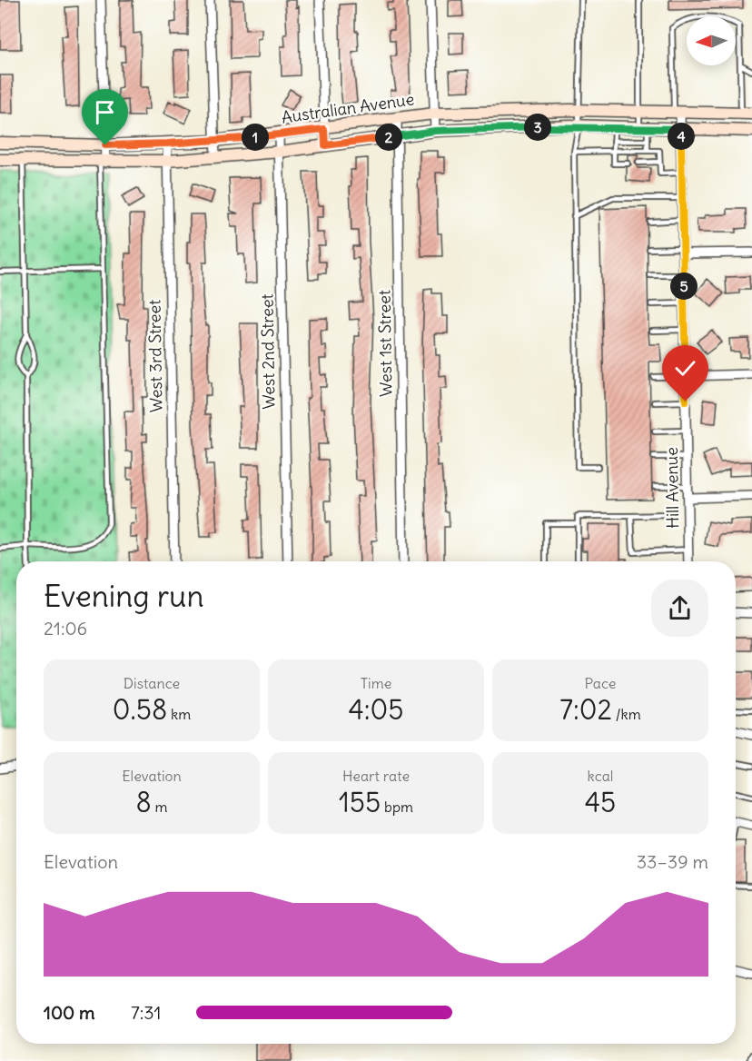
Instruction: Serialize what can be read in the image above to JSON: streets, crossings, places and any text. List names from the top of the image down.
{
  "streets": {
    "main road": ["Australian Avenue"],
    "street": [
      "West 1st Street",
      "West 2nd Street",
      "West 3rd Street",
      "Hill Avenue"
    ]
  },
  "crossings": [
    ["Australian Avenue", "West 1st Street"],
    ["Australian Avenue", "West 2nd Street"],
    ["Australian Avenue", "West 3rd Street"],
    ["Australian Avenue", "Hill Avenue"]
  ],
  "north": "left",
  "page": {
    "pins": [
      "3",
      "4",
      "1",
      "2",
      "5"
    ],
    "heading": ["Evening run", "21:06"],
    "stats": [
      ["Distance", "0.58 km"],
      ["Time", "4:05"],
      ["Pace", "7:02 /km"],
      ["Elevation", "8 m"],
      ["Heart rate", "155 bpm"],
      ["kcal", "45"]
    ],
    "chart": ["Elevation", "33–39 m"],
    "list": [
      {
        "name": "100 m",
        "note": "7:31"
      }
    ]
  }
}
